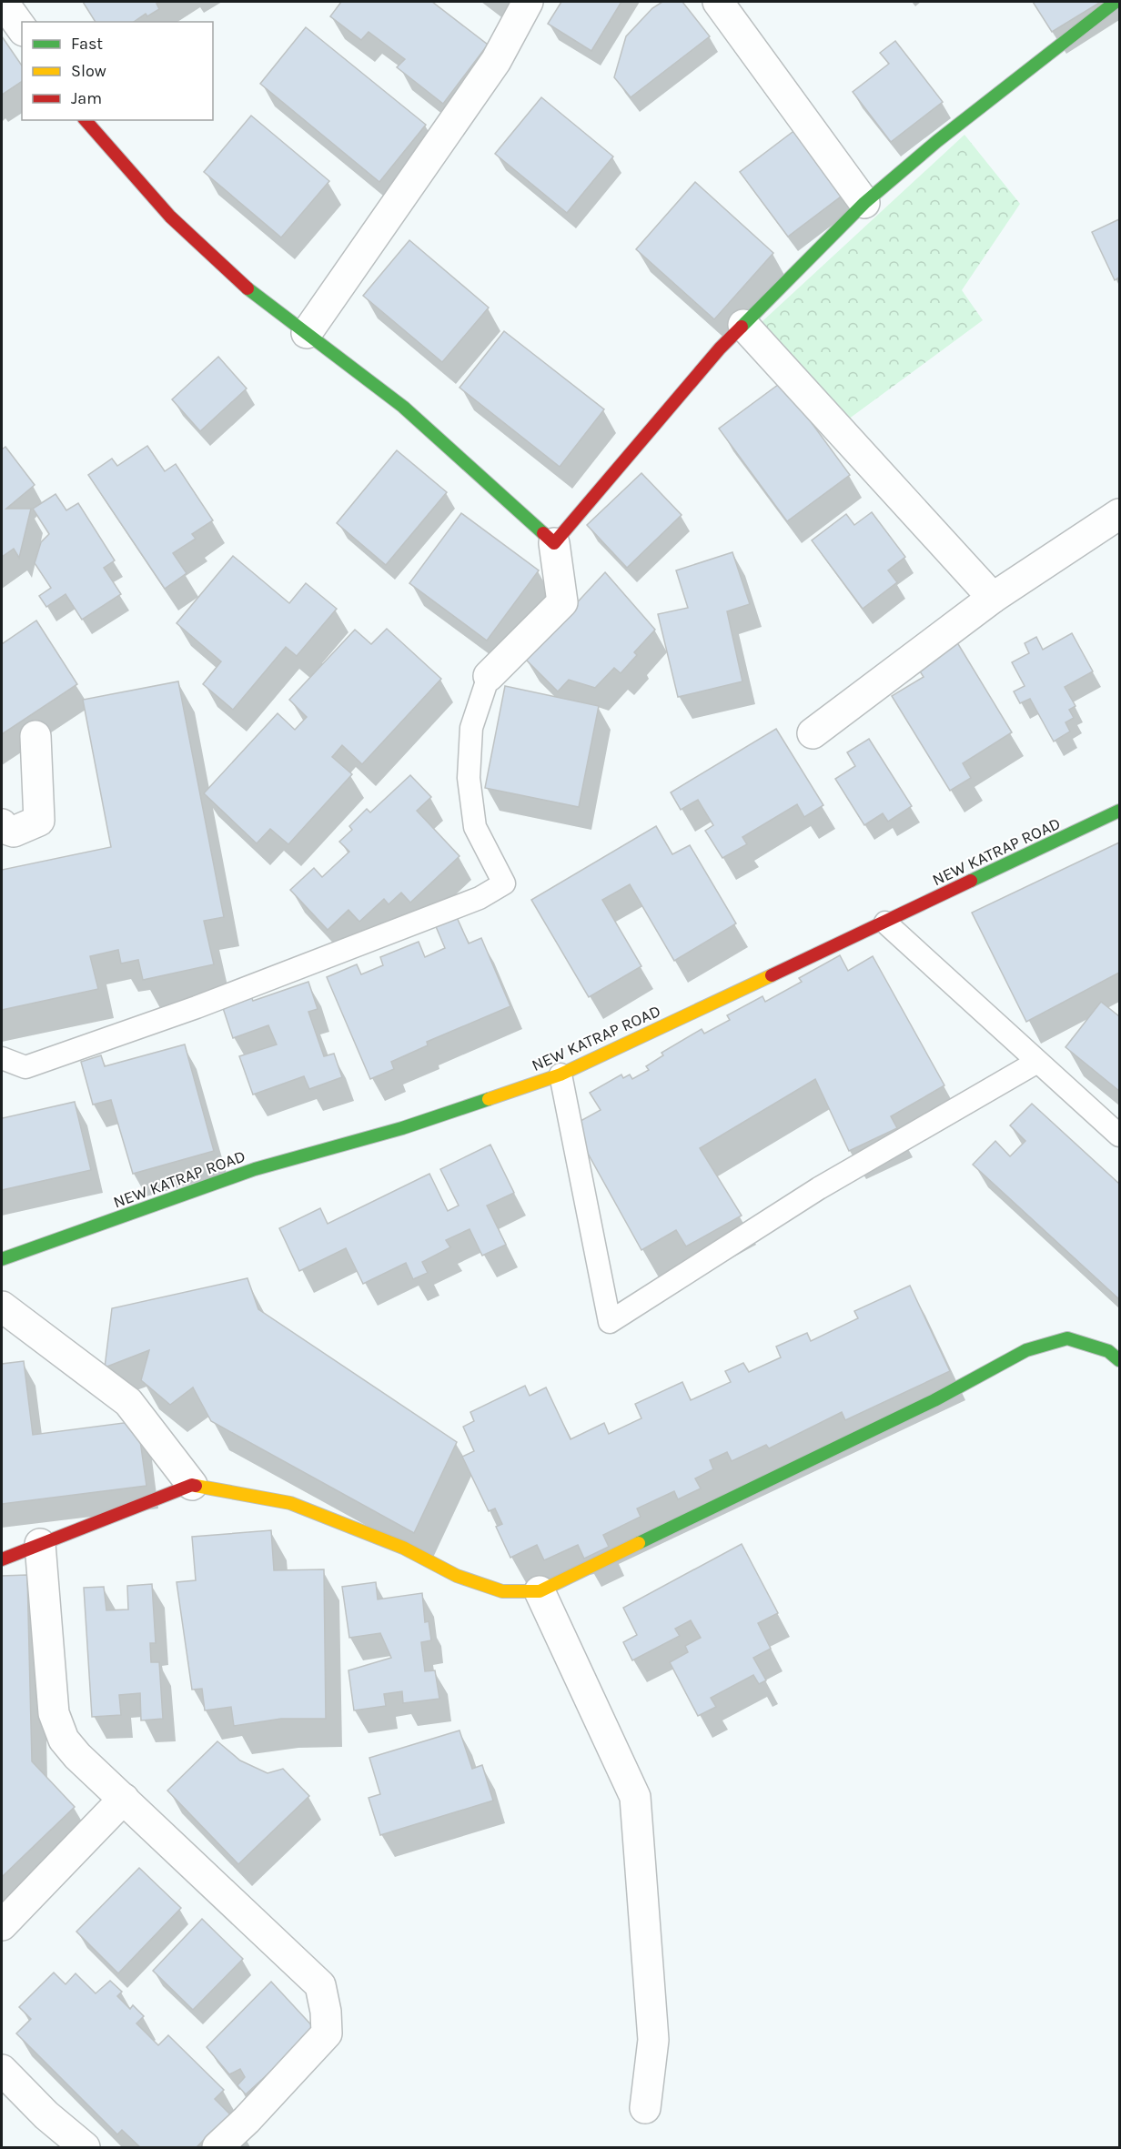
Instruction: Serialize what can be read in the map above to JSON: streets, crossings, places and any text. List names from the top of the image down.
{
  "streets": {
    "street": ["NEW KATRAP ROAD"]
  },
  "legend": ["Fast", "Slow", "Jam"]
}
